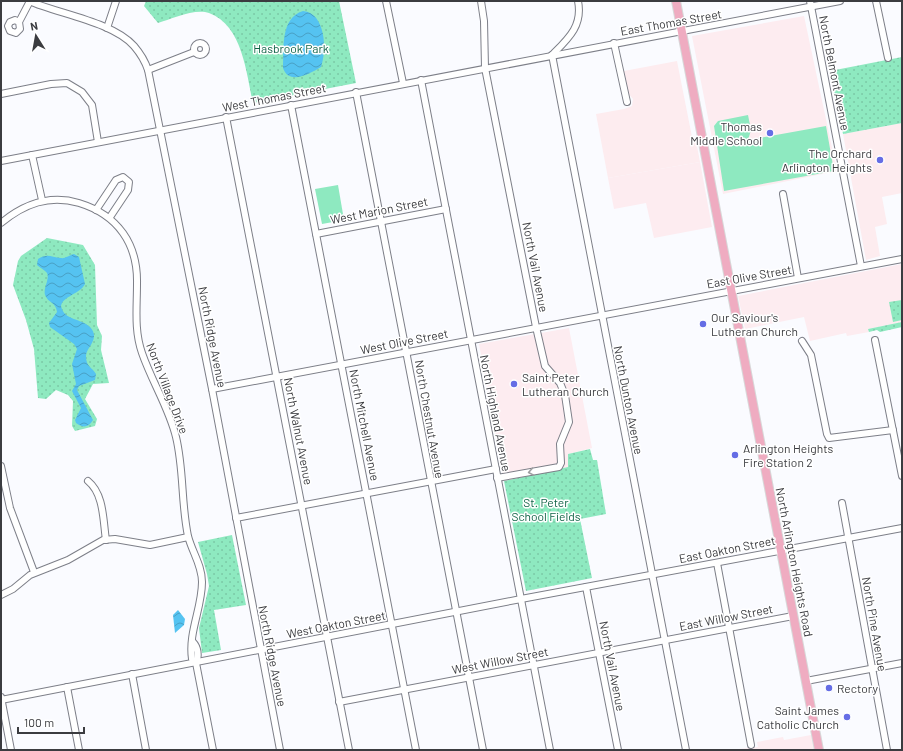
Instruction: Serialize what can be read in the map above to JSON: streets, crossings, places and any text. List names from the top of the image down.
{
  "streets": {
    "main road": ["North Arlington Heights Road"],
    "street": [
      "East Thomas Street",
      "North Belmont Avenue",
      "West Thomas Street",
      "West Marion Street",
      "North Vail Avenue",
      "East Olive Street",
      "North Ridge Avenue",
      "West Olive Street",
      "North Village Drive",
      "North Dunton Avenue",
      "North Highland Avenue",
      "North Chestnut Avenue",
      "North Mitchell Avenue",
      "North Walnut Avenue",
      "East Oakton Street",
      "East Willow Street",
      "West Oakton Street",
      "North Pine Avenue",
      "West Willow Street"
    ]
  },
  "crossings": [
    ["East Thomas Street", "North Belmont Avenue"],
    ["East Thomas Street", "West Thomas Street"],
    ["East Thomas Street", "North Dunton Avenue"],
    ["East Thomas Street", "North Arlington Heights Road"],
    ["North Belmont Avenue", "East Olive Street"],
    ["West Thomas Street", "North Vail Avenue"],
    ["West Thomas Street", "North Ridge Avenue"],
    ["West Thomas Street", "North Dunton Avenue"],
    ["West Thomas Street", "North Highland Avenue"],
    ["West Thomas Street", "North Chestnut Avenue"],
    ["West Thomas Street", "North Mitchell Avenue"],
    ["West Thomas Street", "North Walnut Avenue"],
    ["West Marion Street", "North Highland Avenue"],
    ["West Marion Street", "North Chestnut Avenue"],
    ["West Marion Street", "North Mitchell Avenue"],
    ["North Vail Avenue", "West Olive Street"],
    ["North Vail Avenue", "North Highland Avenue"],
    ["North Vail Avenue", "West Oakton Street"],
    ["North Vail Avenue", "West Willow Street"],
    ["East Olive Street", "West Olive Street"],
    ["East Olive Street", "North Dunton Avenue"],
    ["East Olive Street", "North Arlington Heights Road"],
    ["North Ridge Avenue", "West Olive Street"],
    ["North Ridge Avenue", "West Oakton Street"],
    ["West Olive Street", "North Dunton Avenue"],
    ["West Olive Street", "North Highland Avenue"],
    ["West Olive Street", "North Chestnut Avenue"],
    ["West Olive Street", "North Mitchell Avenue"],
    ["West Olive Street", "North Walnut Avenue"],
    ["North Village Drive", "West Oakton Street"],
    ["North Dunton Avenue", "East Oakton Street"],
    ["North Dunton Avenue", "East Willow Street"],
    ["North Dunton Avenue", "West Oakton Street"],
    ["North Dunton Avenue", "West Willow Street"],
    ["North Highland Avenue", "West Oakton Street"],
    ["North Highland Avenue", "West Willow Street"],
    ["North Chestnut Avenue", "West Oakton Street"],
    ["North Chestnut Avenue", "West Willow Street"],
    ["North Mitchell Avenue", "West Oakton Street"],
    ["North Mitchell Avenue", "West Willow Street"],
    ["North Walnut Avenue", "West Oakton Street"],
    ["North Walnut Avenue", "West Willow Street"],
    ["East Oakton Street", "North Arlington Heights Road"],
    ["East Oakton Street", "West Oakton Street"],
    ["East Oakton Street", "North Pine Avenue"],
    ["North Arlington Heights Road", "East Willow Street"],
    ["East Willow Street", "West Willow Street"]
  ],
  "parks": ["Hasbrook Park", "St. Peter School Fields"],
  "places": [
    "Thomas Middle School",
    "The Orchard Arlington Heights",
    "Our Saviour's Lutheran Church",
    "Saint Peter Lutheran Church",
    "Arlington Heights Fire Station 2",
    "Rectory",
    "Saint James Catholic Church"
  ],
  "scale_bar": "100 m",
  "north": "top"
}
